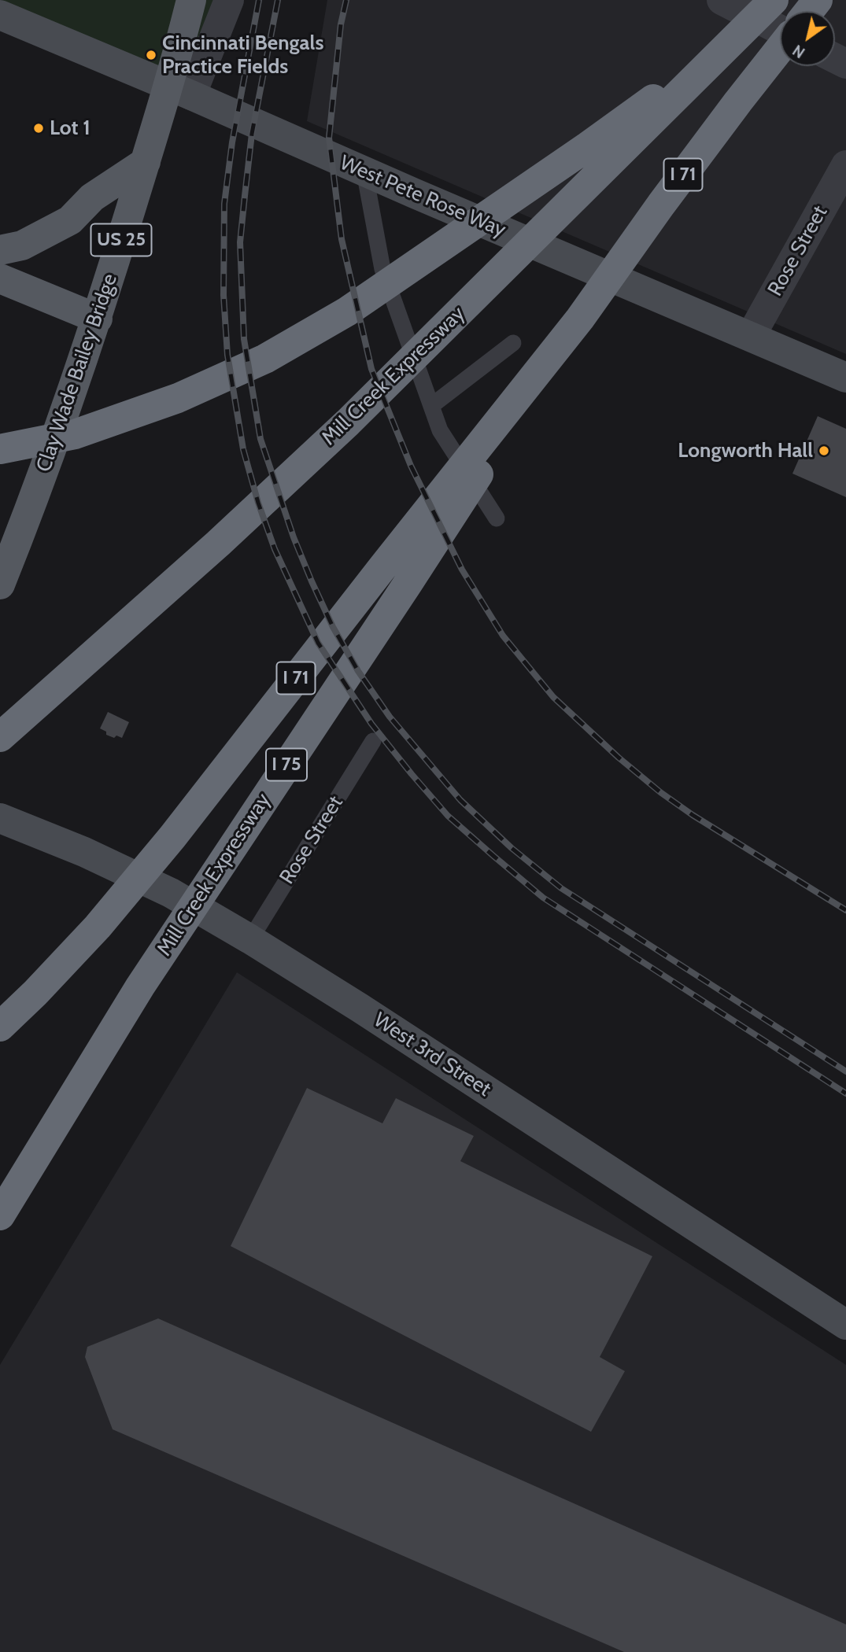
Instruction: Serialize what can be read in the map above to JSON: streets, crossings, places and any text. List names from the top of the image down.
{
  "streets": {
    "highway": ["I 71", "Mill Creek Expressway", "I 75"],
    "main road": [
      "West Pete Rose Way",
      "US 25",
      "Clay Wade Bailey Bridge",
      "West 3rd Street"
    ],
    "street": ["Rose Street"]
  },
  "crossings": [
    ["I 71", "Mill Creek Expressway"],
    ["West Pete Rose Way", "Rose Street"],
    ["Rose Street", "West 3rd Street"]
  ],
  "places": ["Cincinnati Bengals Practice Fields", "Lot 1", "Longworth Hall"],
  "north": "bottom left"
}
